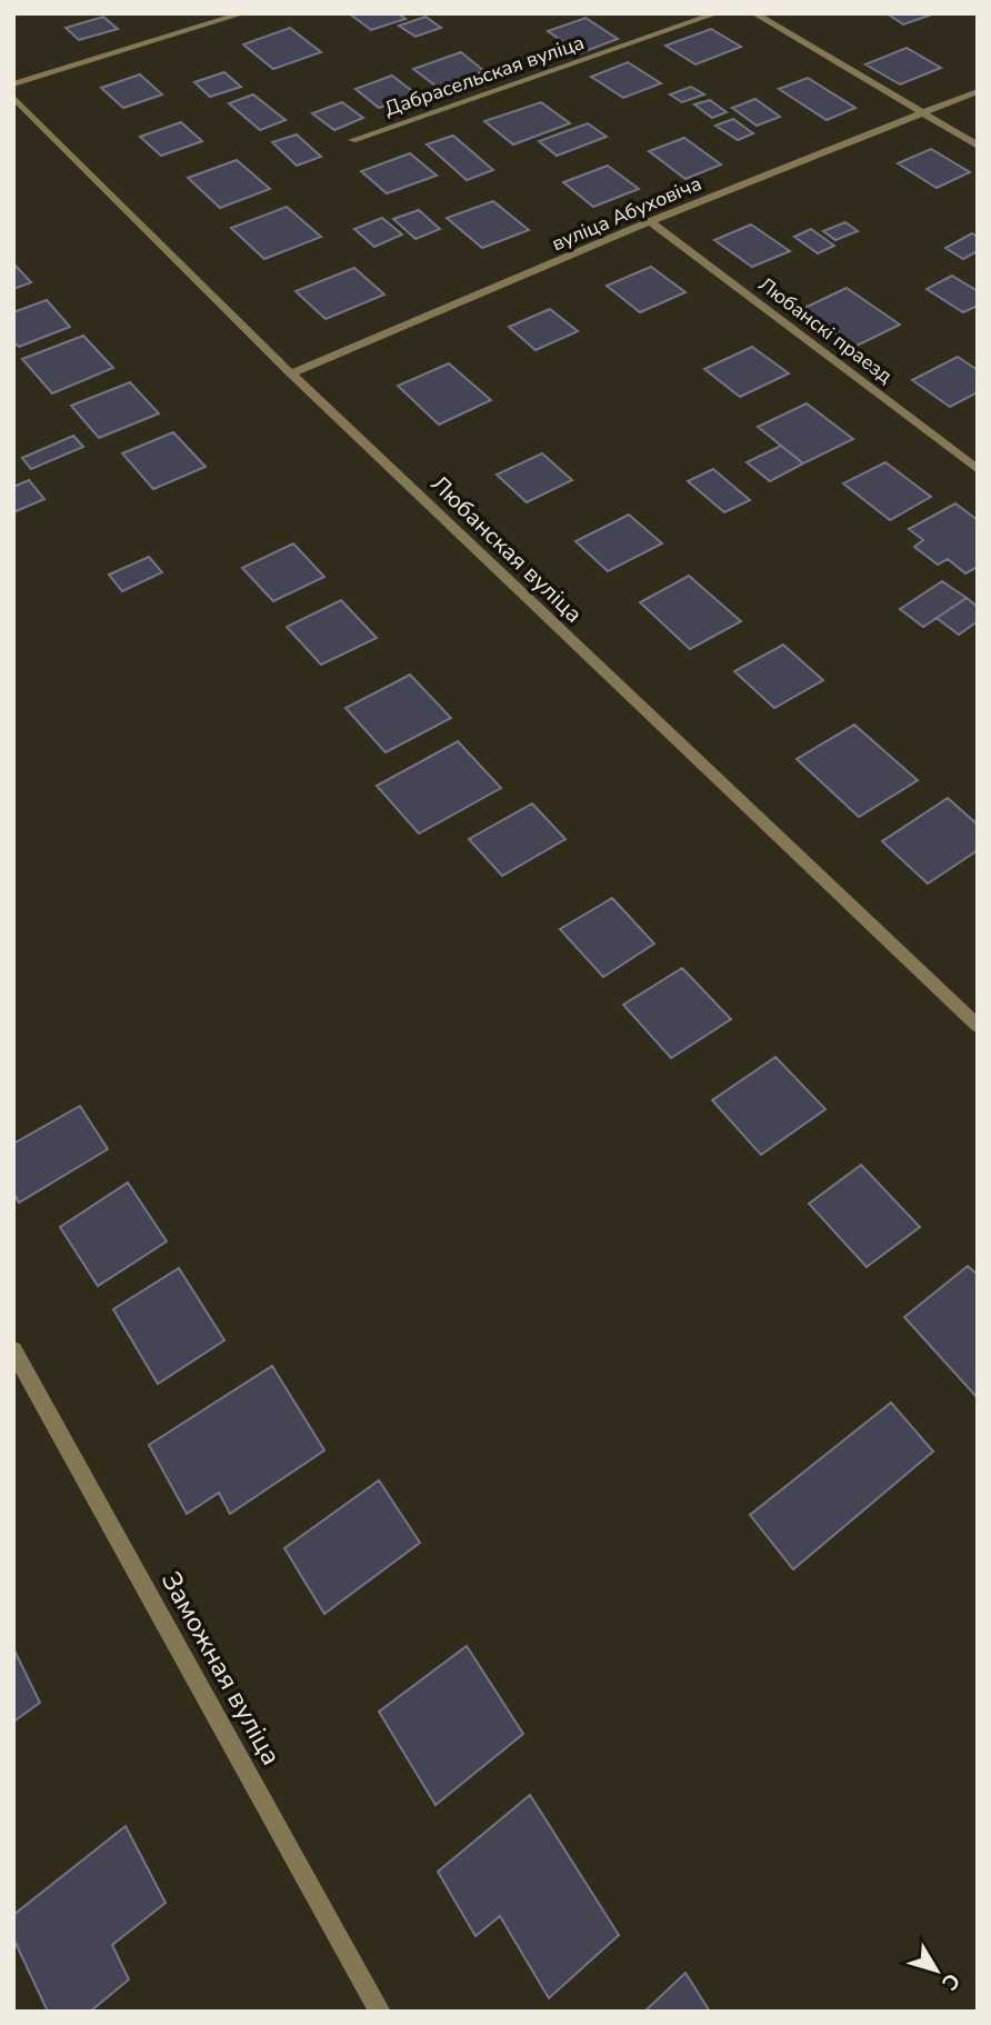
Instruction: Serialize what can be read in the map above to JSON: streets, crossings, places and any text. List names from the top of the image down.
{
  "streets": {
    "street": [
      "Дабрасельская вуліца",
      "вуліца Абуховіча",
      "Любанскі праезд",
      "Любанская вуліца",
      "Заможная вуліца"
    ]
  },
  "crossings": [
    ["вуліца Абуховіча", "Любанскі праезд"],
    ["вуліца Абуховіча", "Любанская вуліца"]
  ],
  "north": "bottom right"
}
